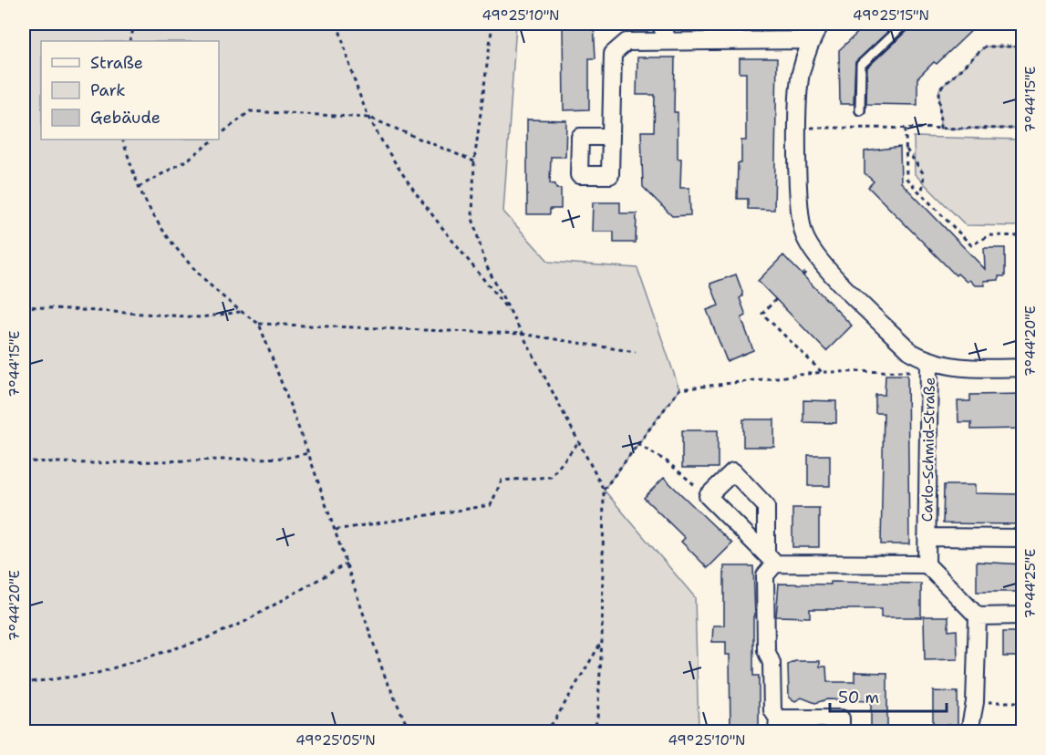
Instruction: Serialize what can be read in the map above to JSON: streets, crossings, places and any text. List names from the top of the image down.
{
  "streets": {
    "street": ["Carlo-Schmid-Straße"]
  },
  "legend": ["Straße", "Park", "Gebäude"],
  "scale_bar": "50 m",
  "coordinates": [
    "49°25'10\"N",
    "49°25'15\"N",
    "7°44'15\"E",
    "7°44'20\"E",
    "7°44'25\"E",
    "49°25'05\"N"
  ]
}
